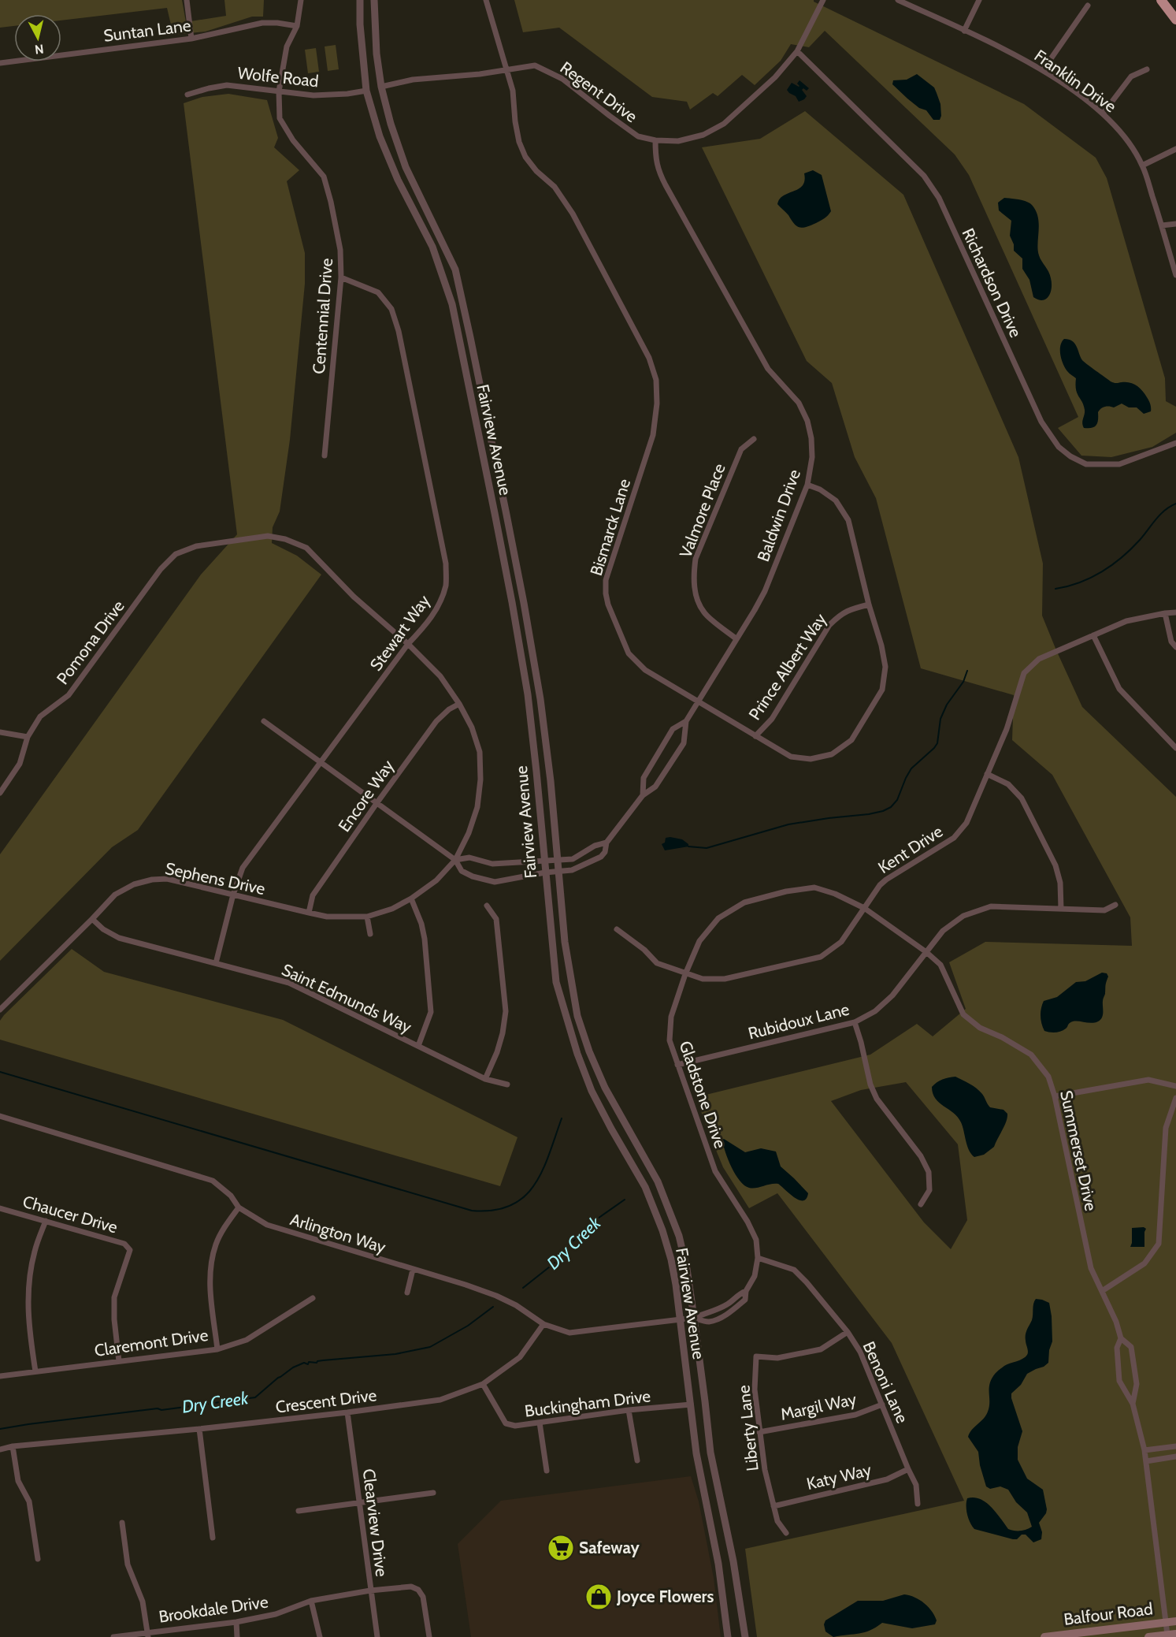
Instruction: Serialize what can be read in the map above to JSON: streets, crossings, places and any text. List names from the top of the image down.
{
  "streets": {
    "main road": ["Balfour Road"],
    "street": [
      "Suntan Lane",
      "Wolfe Road",
      "Franklin Drive",
      "Regent Drive",
      "Richardson Drive",
      "Centennial Drive",
      "Fairview Avenue",
      "Valmore Place",
      "Baldwin Drive",
      "Bismarck Lane",
      "Stewart Way",
      "Pomona Drive",
      "Prince Albert Way",
      "Encore Way",
      "Kent Drive",
      "Sephens Drive",
      "Saint Edmunds Way",
      "Rubidoux Lane",
      "Gladstone Drive",
      "Summerset Drive",
      "Chaucer Drive",
      "Arlington Way",
      "Claremont Drive",
      "Benoni Lane",
      "Crescent Drive",
      "Buckingham Drive",
      "Margil Way",
      "Liberty Lane",
      "Katy Way",
      "Clearview Drive",
      "Brookdale Drive"
    ]
  },
  "crossings": [
    ["Suntan Lane", "Centennial Drive"],
    ["Wolfe Road", "Centennial Drive"],
    ["Wolfe Road", "Fairview Avenue"],
    ["Regent Drive", "Richardson Drive"],
    ["Regent Drive", "Fairview Avenue"],
    ["Regent Drive", "Baldwin Drive"],
    ["Regent Drive", "Bismarck Lane"],
    ["Centennial Drive", "Stewart Way"],
    ["Fairview Avenue", "Baldwin Drive"],
    ["Fairview Avenue", "Gladstone Drive"],
    ["Fairview Avenue", "Arlington Way"],
    ["Fairview Avenue", "Buckingham Drive"],
    ["Valmore Place", "Baldwin Drive"],
    ["Baldwin Drive", "Bismarck Lane"],
    ["Baldwin Drive", "Stewart Way"],
    ["Baldwin Drive", "Encore Way"],
    ["Baldwin Drive", "Sephens Drive"],
    ["Bismarck Lane", "Prince Albert Way"],
    ["Stewart Way", "Sephens Drive"],
    ["Stewart Way", "Saint Edmunds Way"],
    ["Pomona Drive", "Sephens Drive"],
    ["Encore Way", "Sephens Drive"],
    ["Kent Drive", "Gladstone Drive"],
    ["Kent Drive", "Summerset Drive"],
    ["Sephens Drive", "Saint Edmunds Way"],
    ["Rubidoux Lane", "Gladstone Drive"],
    ["Rubidoux Lane", "Summerset Drive"],
    ["Gladstone Drive", "Summerset Drive"],
    ["Gladstone Drive", "Arlington Way"],
    ["Gladstone Drive", "Benoni Lane"],
    ["Summerset Drive", "Balfour Road"],
    ["Chaucer Drive", "Claremont Drive"],
    ["Arlington Way", "Claremont Drive"],
    ["Arlington Way", "Crescent Drive"],
    ["Benoni Lane", "Margil Way"],
    ["Benoni Lane", "Liberty Lane"],
    ["Benoni Lane", "Katy Way"],
    ["Crescent Drive", "Buckingham Drive"],
    ["Crescent Drive", "Clearview Drive"],
    ["Margil Way", "Liberty Lane"],
    ["Liberty Lane", "Katy Way"],
    ["Clearview Drive", "Brookdale Drive"]
  ],
  "water": ["Dry Creek"],
  "places": {
    "supermarket": ["Safeway"],
    "shop": ["Joyce Flowers"]
  },
  "north": "bottom"
}
